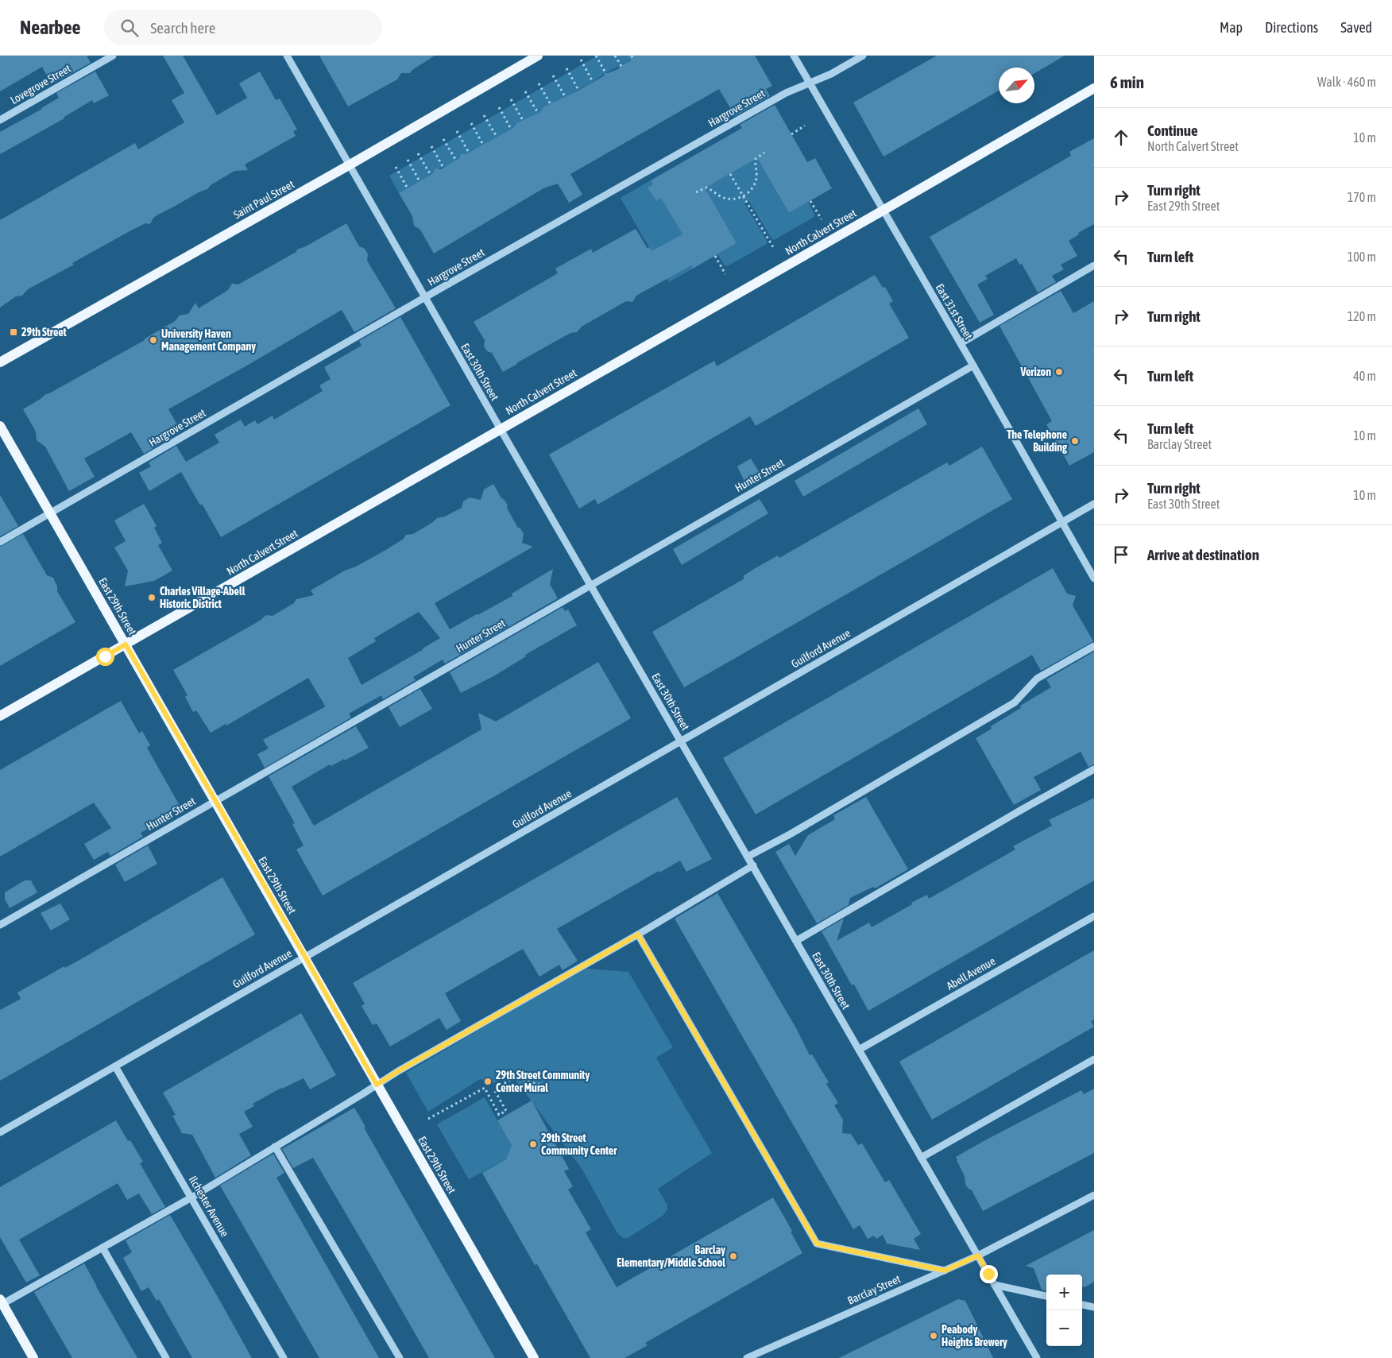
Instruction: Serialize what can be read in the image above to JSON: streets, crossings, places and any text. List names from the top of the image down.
{
  "streets": {
    "main road": ["Saint Paul Street", "North Calvert Street", "East 29th Street"],
    "street": [
      "Lovegrove Street",
      "Hargrove Street",
      "East 31st Street",
      "East 30th Street",
      "Hunter Street",
      "Guilford Avenue",
      "Abell Avenue",
      "Ilchester Avenue",
      "Barclay Street"
    ]
  },
  "crossings": [
    ["Hargrove Street", "East 31st Street"],
    ["Hargrove Street", "East 30th Street"],
    ["Hargrove Street", "East 29th Street"],
    ["Saint Paul Street", "East 30th Street"],
    ["North Calvert Street", "East 31st Street"],
    ["North Calvert Street", "East 30th Street"],
    ["North Calvert Street", "East 29th Street"],
    ["East 31st Street", "Hunter Street"],
    ["East 31st Street", "Guilford Avenue"],
    ["East 30th Street", "Hunter Street"],
    ["East 30th Street", "Guilford Avenue"],
    ["East 30th Street", "Abell Avenue"],
    ["East 30th Street", "Barclay Street"],
    ["Hunter Street", "East 29th Street"],
    ["East 29th Street", "Guilford Avenue"],
    ["Guilford Avenue", "Ilchester Avenue"]
  ],
  "places": {
    "transit": ["29th Street"],
    "other": [
      "University Haven Management Company",
      "Verizon",
      "The Telephone Building",
      "Charles Village-Abell Historic District",
      "29th Street Community Center Mural",
      "29th Street Community Center",
      "Barclay Elementary/Middle School",
      "Peabody Heights Brewery"
    ]
  },
  "north": "top right",
  "page": {
    "header": "Nearbee",
    "search": "Search here",
    "nav": ["Map", "Directions", "Saved"],
    "heading": ["6 min", "Walk · 460 m"],
    "list": [
      ["Continue", "North Calvert Street", "10 m"],
      ["Turn right", "East 29th Street", "170 m"],
      ["Turn left", "100 m"],
      ["Turn right", "120 m"],
      ["Turn left", "40 m"],
      ["Turn left", "Barclay Street", "10 m"],
      ["Turn right", "East 30th Street", "10 m"],
      "Arrive at destination"
    ],
    "map_buttons": ["+", "−"]
  }
}
